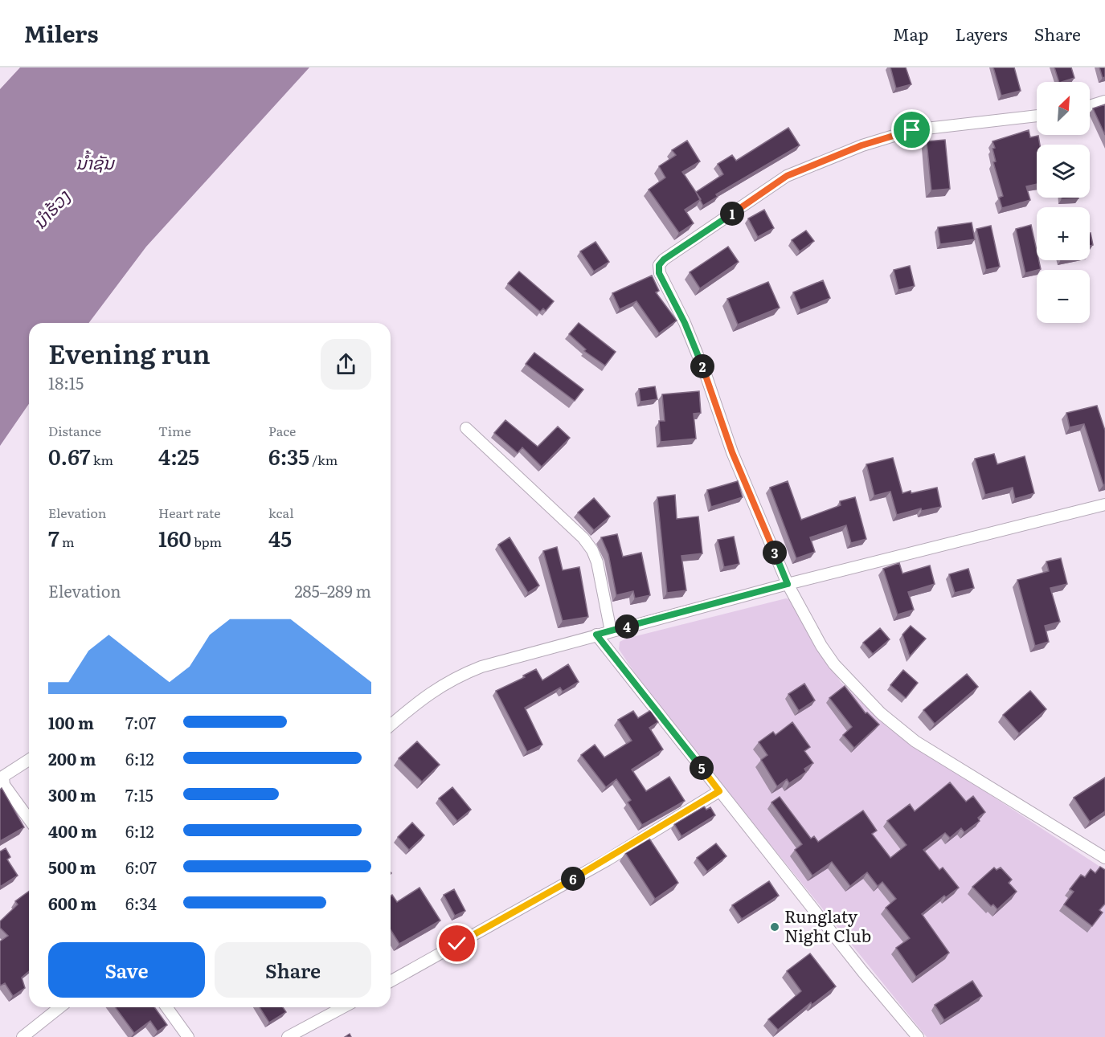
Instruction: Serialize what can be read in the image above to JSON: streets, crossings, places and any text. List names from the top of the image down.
{
  "water": ["ນ້ຳຊັນ", "ນຳ້ຮວງ"],
  "places": ["Runglaty Night Club"],
  "north": "top right",
  "page": {
    "header": "Milers",
    "nav": ["Map", "Layers", "Share"],
    "map_buttons": ["+", "−"],
    "pins": [
      "1",
      "2",
      "3",
      "4",
      "5",
      "6"
    ],
    "heading": ["Evening run", "18:15"],
    "stats": [
      ["Distance", "0.67 km"],
      ["Time", "4:25"],
      ["Pace", "6:35 /km"],
      ["Elevation", "7 m"],
      ["Heart rate", "160 bpm"],
      ["kcal", "45"]
    ],
    "chart": ["Elevation", "285–289 m"],
    "list": [
      {
        "name": "100 m",
        "note": "7:07"
      },
      {
        "name": "200 m",
        "note": "6:12"
      },
      {
        "name": "300 m",
        "note": "7:15"
      },
      {
        "name": "400 m",
        "note": "6:12"
      },
      {
        "name": "500 m",
        "note": "6:07"
      },
      {
        "name": "600 m",
        "note": "6:34"
      }
    ],
    "buttons": ["Save", "Share"]
  }
}
